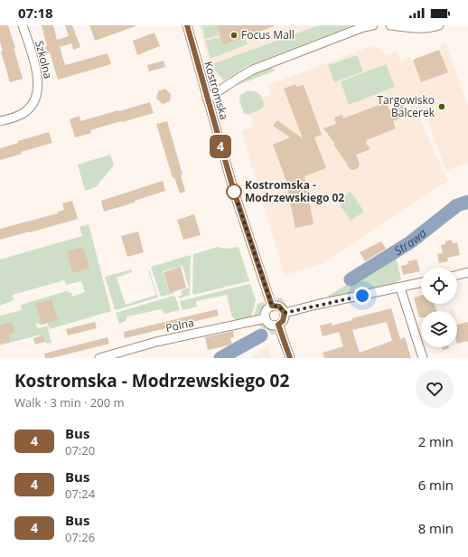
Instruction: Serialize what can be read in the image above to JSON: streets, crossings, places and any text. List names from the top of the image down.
{
  "streets": {
    "street": ["Szkolna", "Kostromska", "Polna"]
  },
  "crossings": [
    ["Kostromska", "Polna"]
  ],
  "water": ["Strawa"],
  "places": ["Focus Mall", "Targowisko Balcerek", "Kostromska - Modrzewskiego 02"],
  "lines": ["bus line 4"],
  "page": {
    "status": "07:18",
    "on_map": "4",
    "heading": ["Kostromska - Modrzewskiego 02", "Walk · 3 min · 200 m"],
    "list": [
      {
        "mark": "4",
        "name": "Bus",
        "note": "07:20",
        "value": "2 min"
      },
      {
        "mark": "4",
        "name": "Bus",
        "note": "07:24",
        "value": "6 min"
      },
      {
        "mark": "4",
        "name": "Bus",
        "note": "07:26",
        "value": "8 min"
      }
    ]
  }
}
